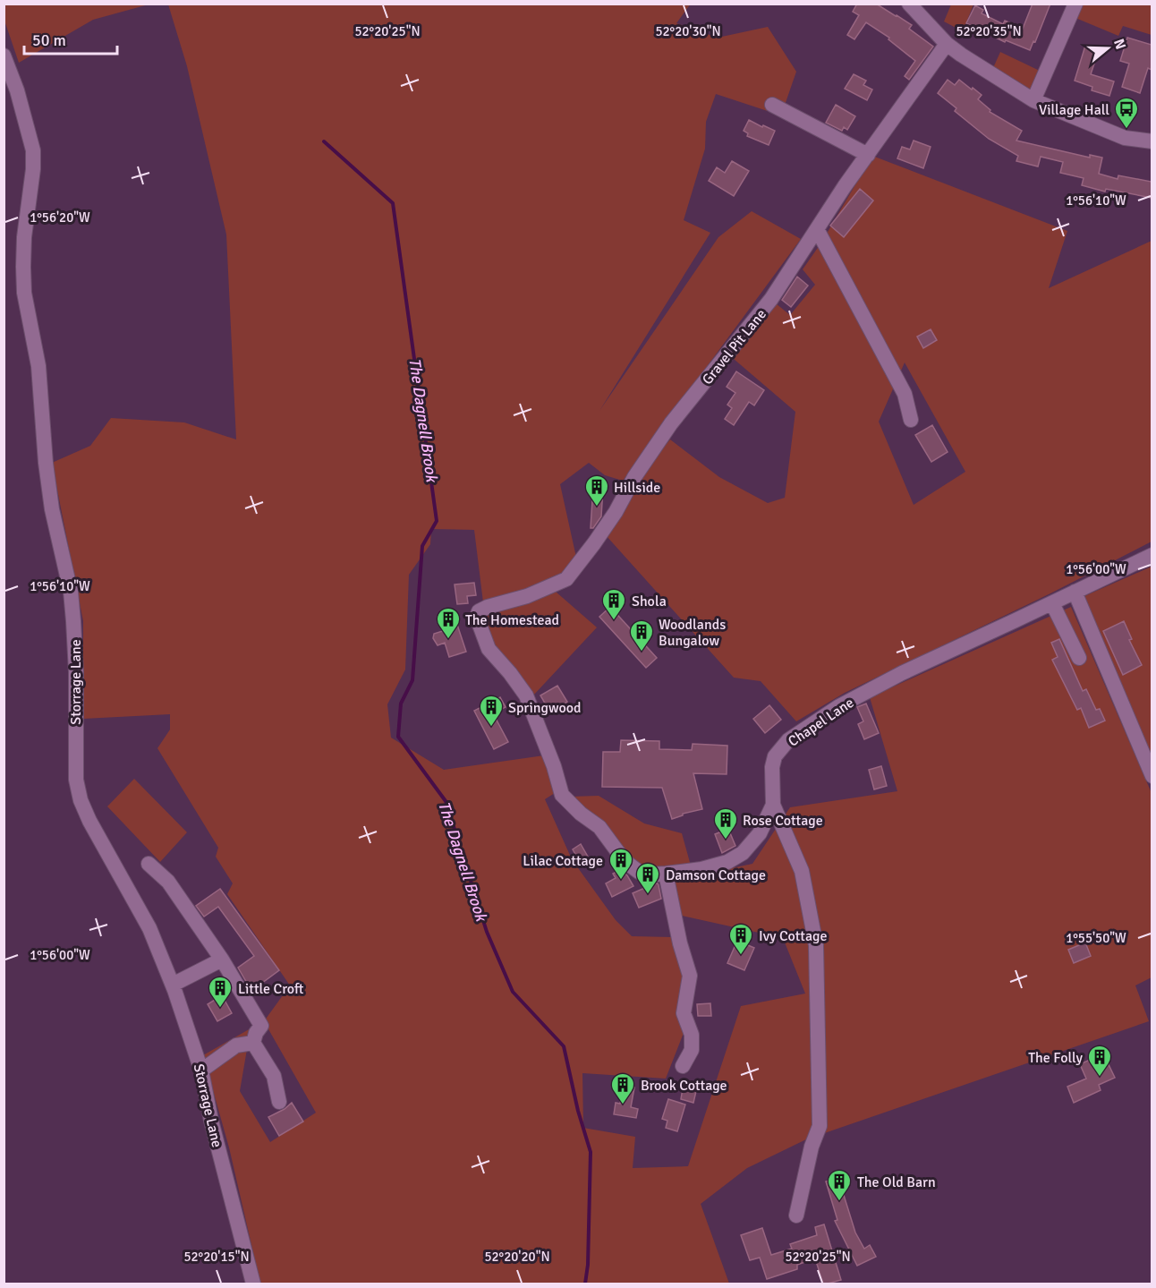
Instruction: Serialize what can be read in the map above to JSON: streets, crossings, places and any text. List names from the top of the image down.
{
  "streets": {
    "street": ["Gravel Pit Lane", "Storrage Lane", "Chapel Lane"]
  },
  "crossings": [
    ["Gravel Pit Lane", "Chapel Lane"]
  ],
  "water": ["The Dagnell Brook"],
  "places": {
    "bus stop": ["Village Hall"],
    "building": [
      "Hillside",
      "Shola",
      "The Homestead",
      "Woodlands Bungalow",
      "Springwood",
      "Rose Cottage",
      "Lilac Cottage",
      "Damson Cottage",
      "Ivy Cottage",
      "Little Croft",
      "The Folly",
      "Brook Cottage",
      "The Old Barn"
    ]
  },
  "scale_bar": "50 m",
  "north": "right",
  "coordinates": [
    "52°20'25\"N",
    "52°20'30\"N",
    "52°20'35\"N",
    "1°56'10\"W",
    "1°56'20\"W",
    "1°56'00\"W",
    "1°55'50\"W",
    "52°20'15\"N",
    "52°20'20\"N"
  ]
}
